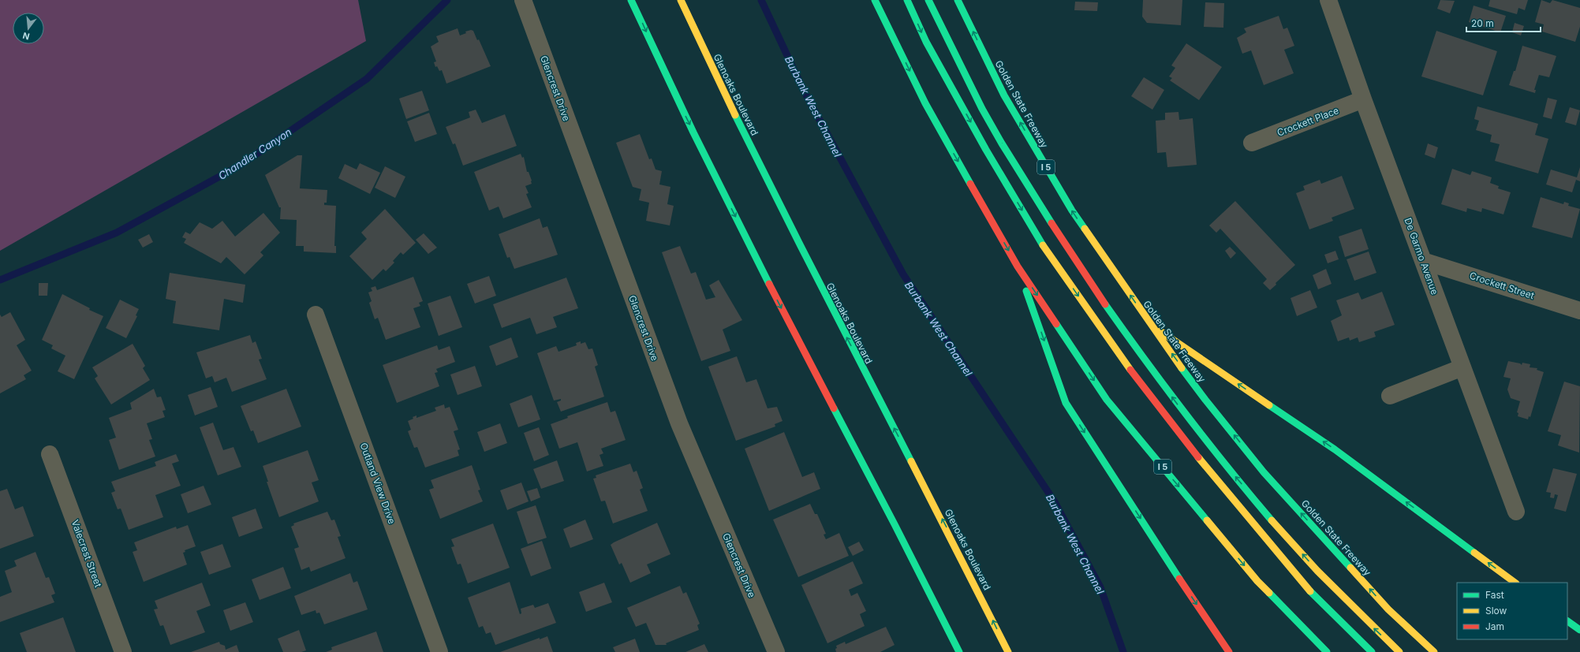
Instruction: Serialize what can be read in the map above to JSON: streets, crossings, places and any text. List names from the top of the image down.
{
  "streets": {
    "main road": ["Glenoaks Boulevard", "Golden State Freeway", "I 5"],
    "street": [
      "Glencrest Drive",
      "Crockett Place",
      "De Garmo Avenue",
      "Crockett Street",
      "Outland View Drive",
      "Valecrest Street"
    ]
  },
  "crossings": [
    ["Crockett Place", "De Garmo Avenue"],
    ["De Garmo Avenue", "Crockett Street"]
  ],
  "water": ["Burbank West Channel", "Chandler Canyon"],
  "legend": ["Fast", "Slow", "Jam"],
  "scale_bar": "20 m",
  "north": "bottom"
}
